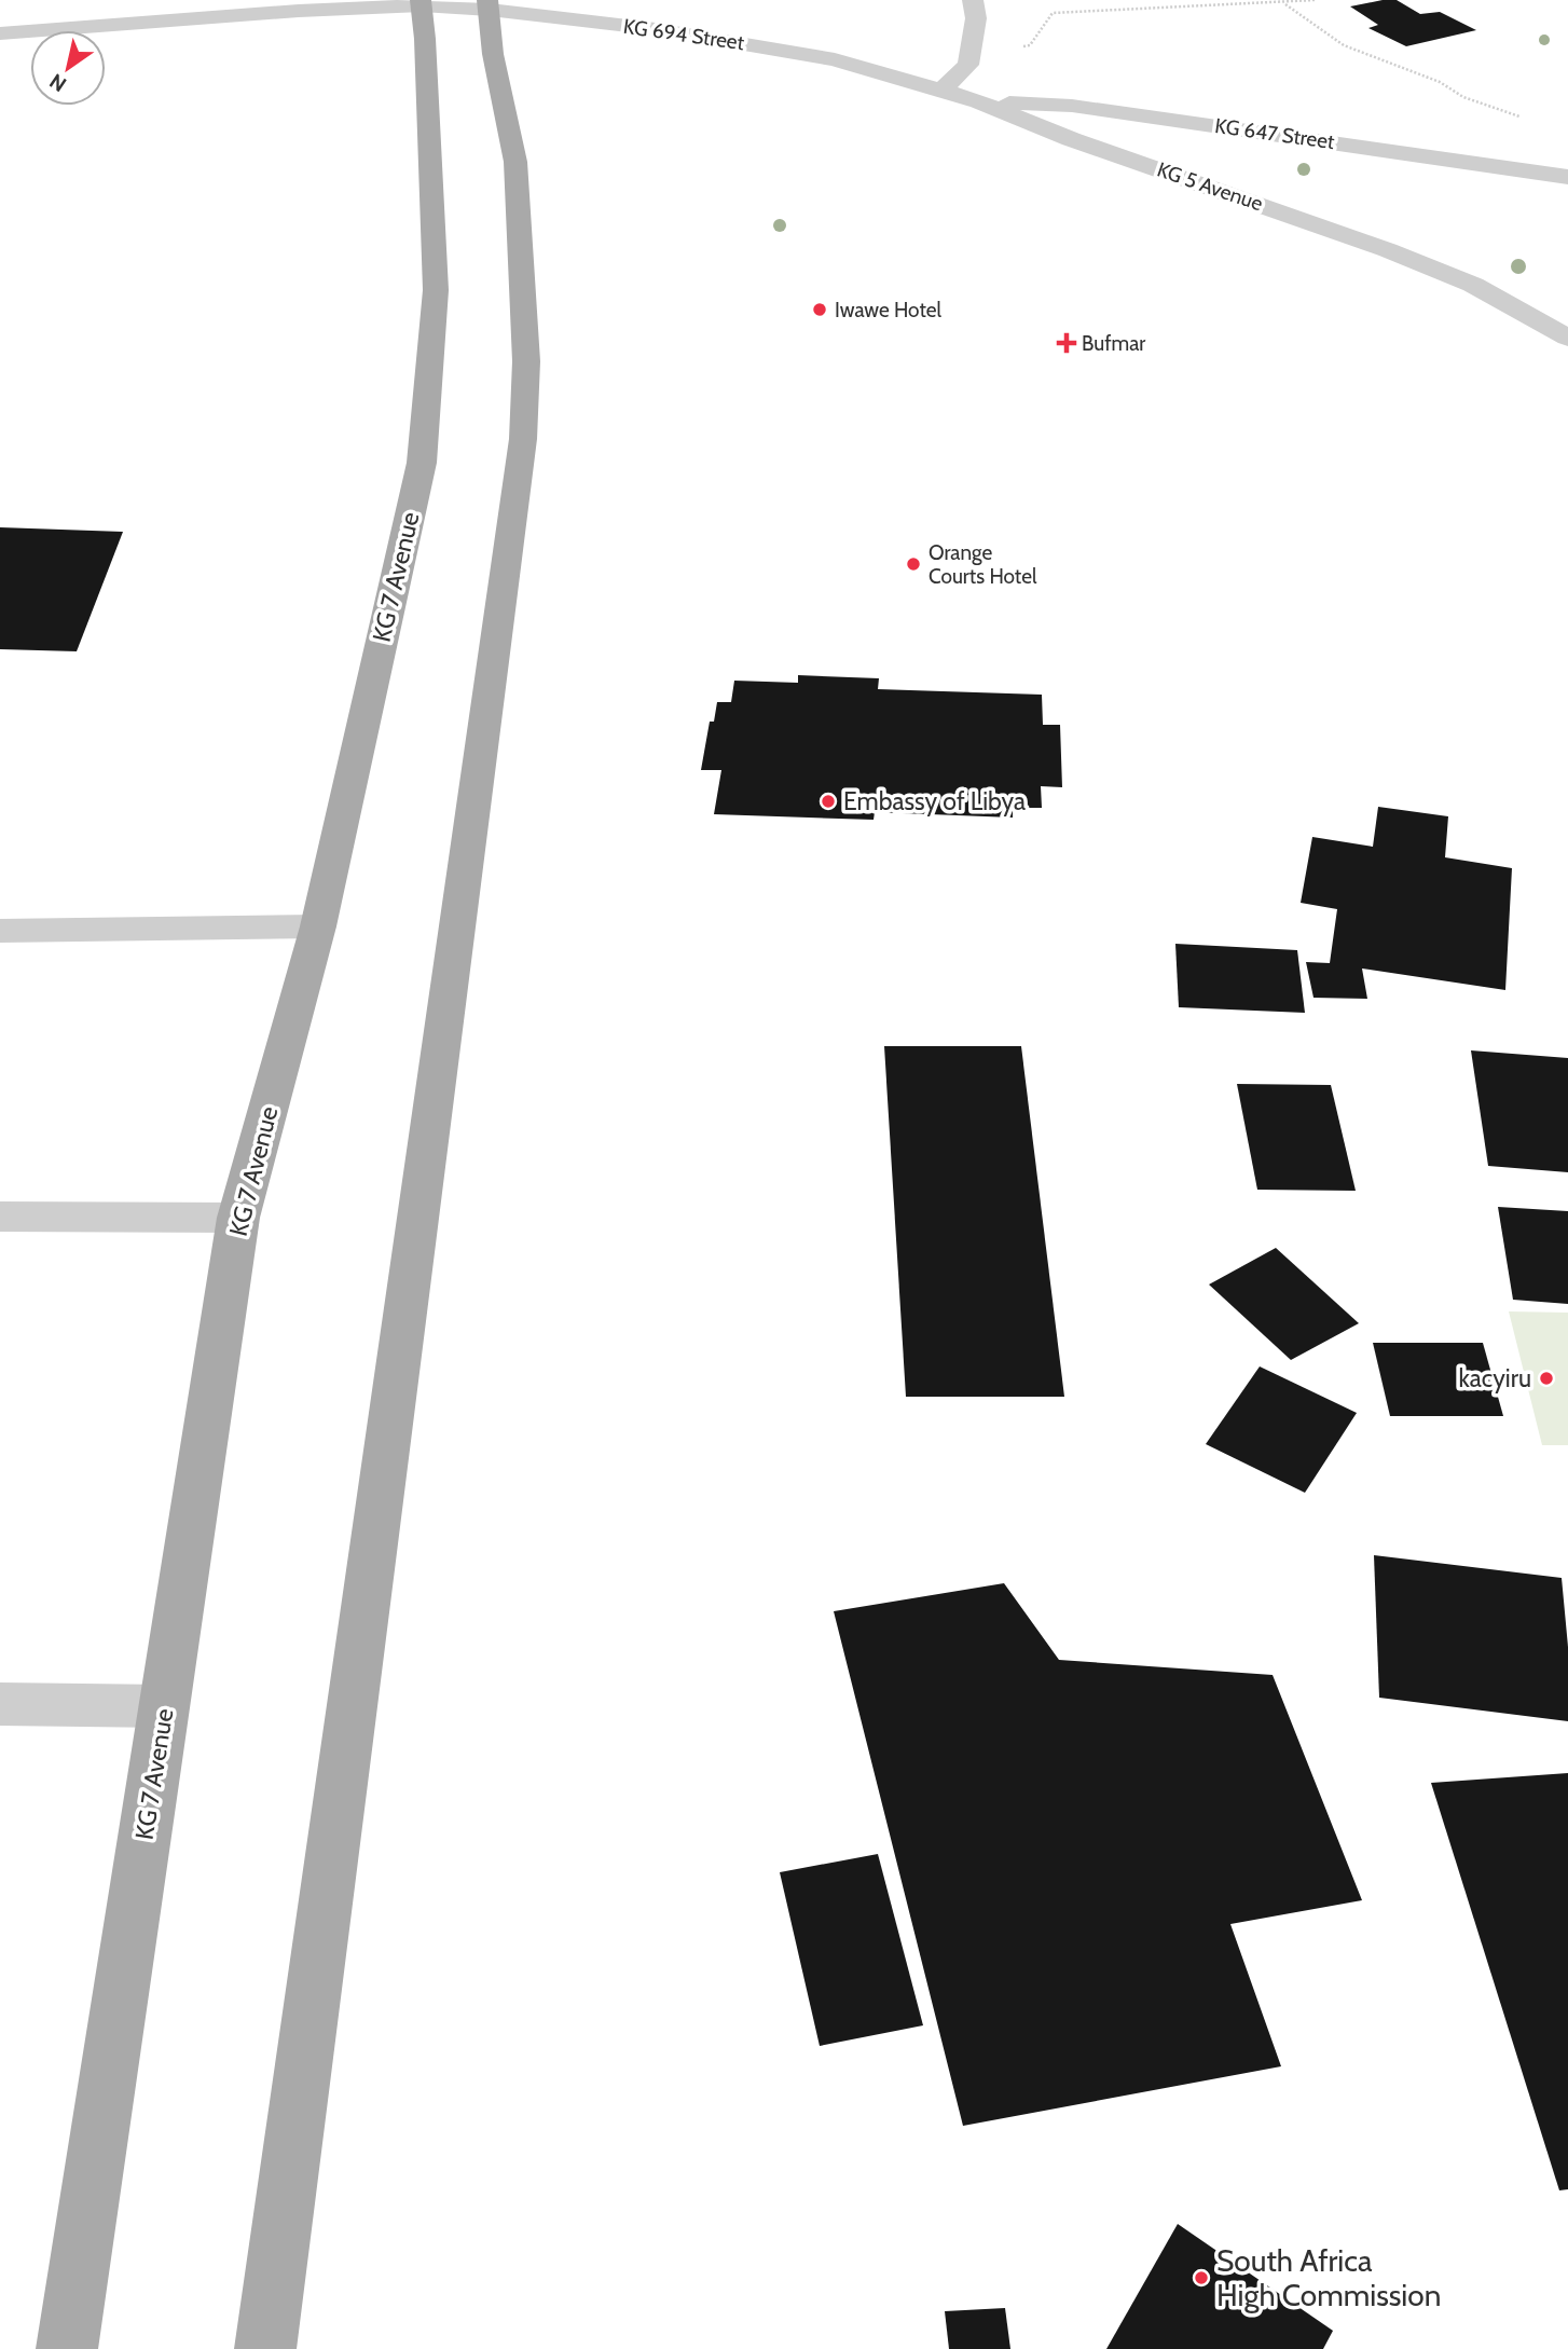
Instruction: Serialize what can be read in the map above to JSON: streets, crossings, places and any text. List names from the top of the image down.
{
  "streets": {
    "main road": ["KG 7 Avenue"],
    "street": ["KG 694 Street", "KG 647 Street", "KG 5 Avenue"]
  },
  "crossings": [
    ["KG 694 Street", "KG 5 Avenue"],
    ["KG 694 Street", "KG 7 Avenue"],
    ["KG 647 Street", "KG 5 Avenue"]
  ],
  "places": {
    "other": [
      "Iwawe Hotel",
      "Orange Courts Hotel",
      "Embassy of Libya",
      "kacyiru",
      "South Africa High Commission"
    ],
    "health": ["Bufmar"]
  },
  "north": "bottom left"
}
